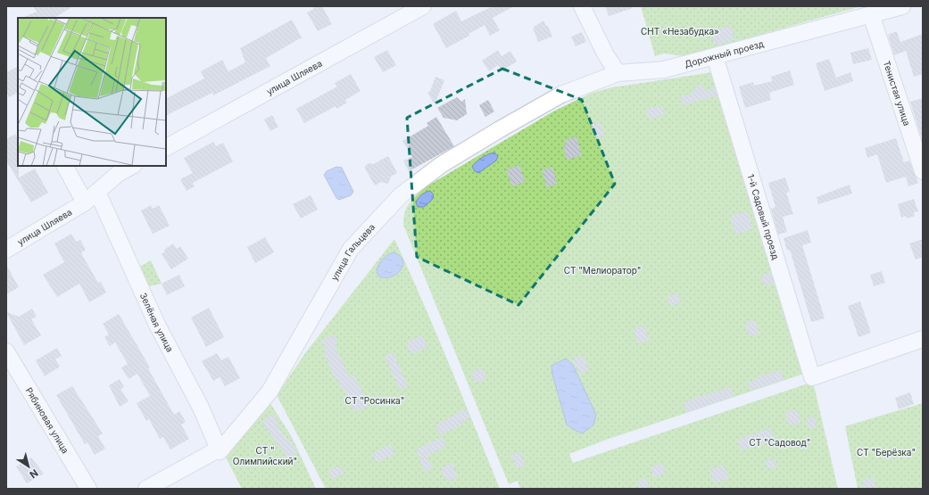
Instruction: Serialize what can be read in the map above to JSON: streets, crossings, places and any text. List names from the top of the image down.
{
  "streets": {
    "street": [
      "Дорожный проезд",
      "улица Шляева",
      "Тенистая улица",
      "1-й Садовый проезд",
      "улица Гальцева",
      "Зелёная улица",
      "Рябиновая улица"
    ]
  },
  "crossings": [
    ["Дорожный проезд", "Тенистая улица"],
    ["Дорожный проезд", "1-й Садовый проезд"],
    ["Дорожный проезд", "улица Гальцева"],
    ["улица Шляева", "Зелёная улица"],
    ["улица Гальцева", "Зелёная улица"]
  ],
  "parks": [
    "СНТ «Незабудка»",
    "СТ \"Мелиоратор\"",
    "СТ \"Росинка\"",
    "СТ \"Садовод\"",
    "СТ \" Олимпийский\"",
    "СТ \"Берёзка\""
  ],
  "north": "bottom right"
}
